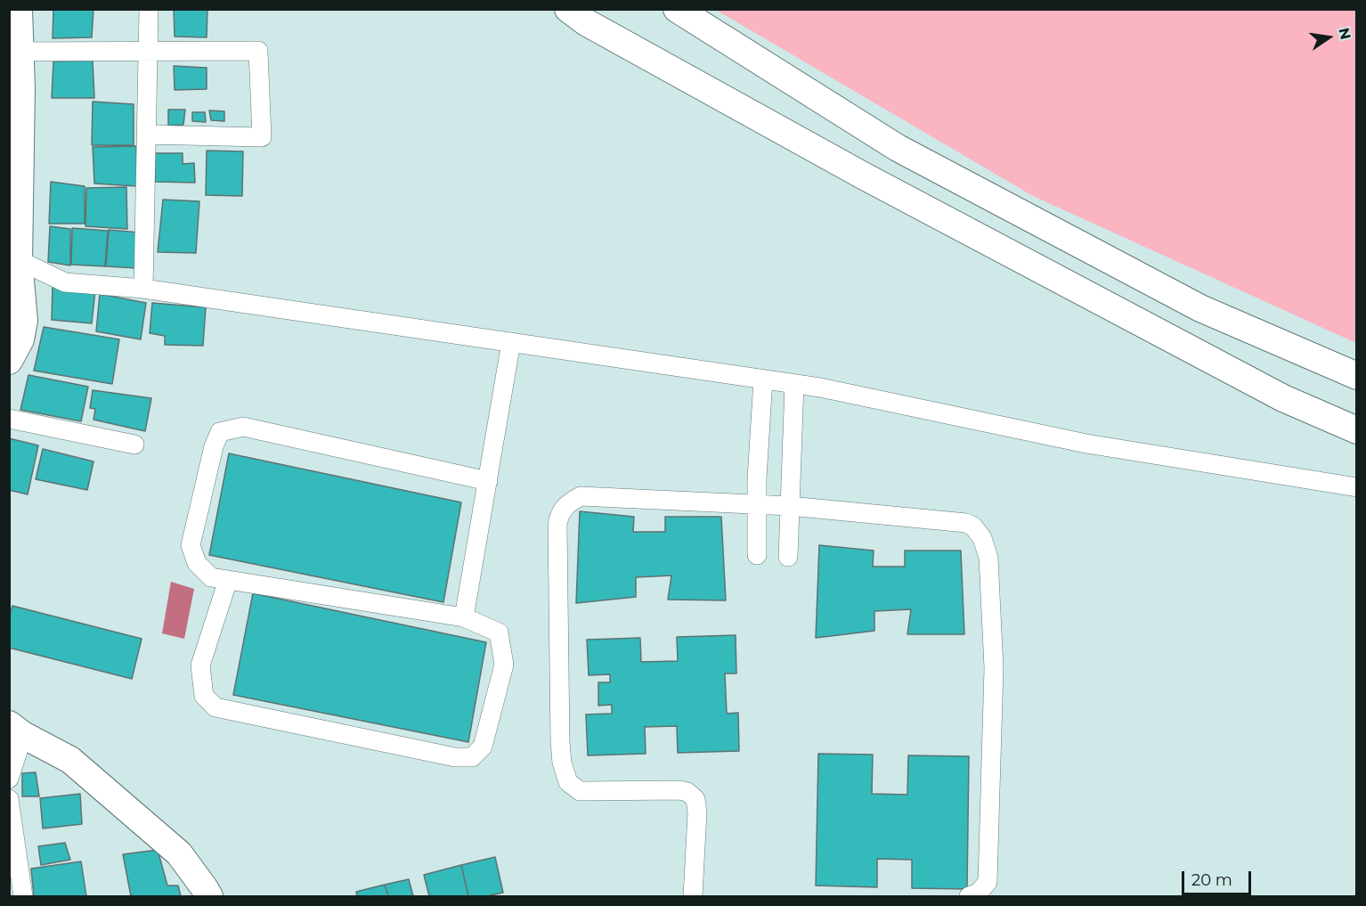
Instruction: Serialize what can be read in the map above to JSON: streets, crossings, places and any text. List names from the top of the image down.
{
  "scale_bar": "20 m",
  "north": "right"
}
